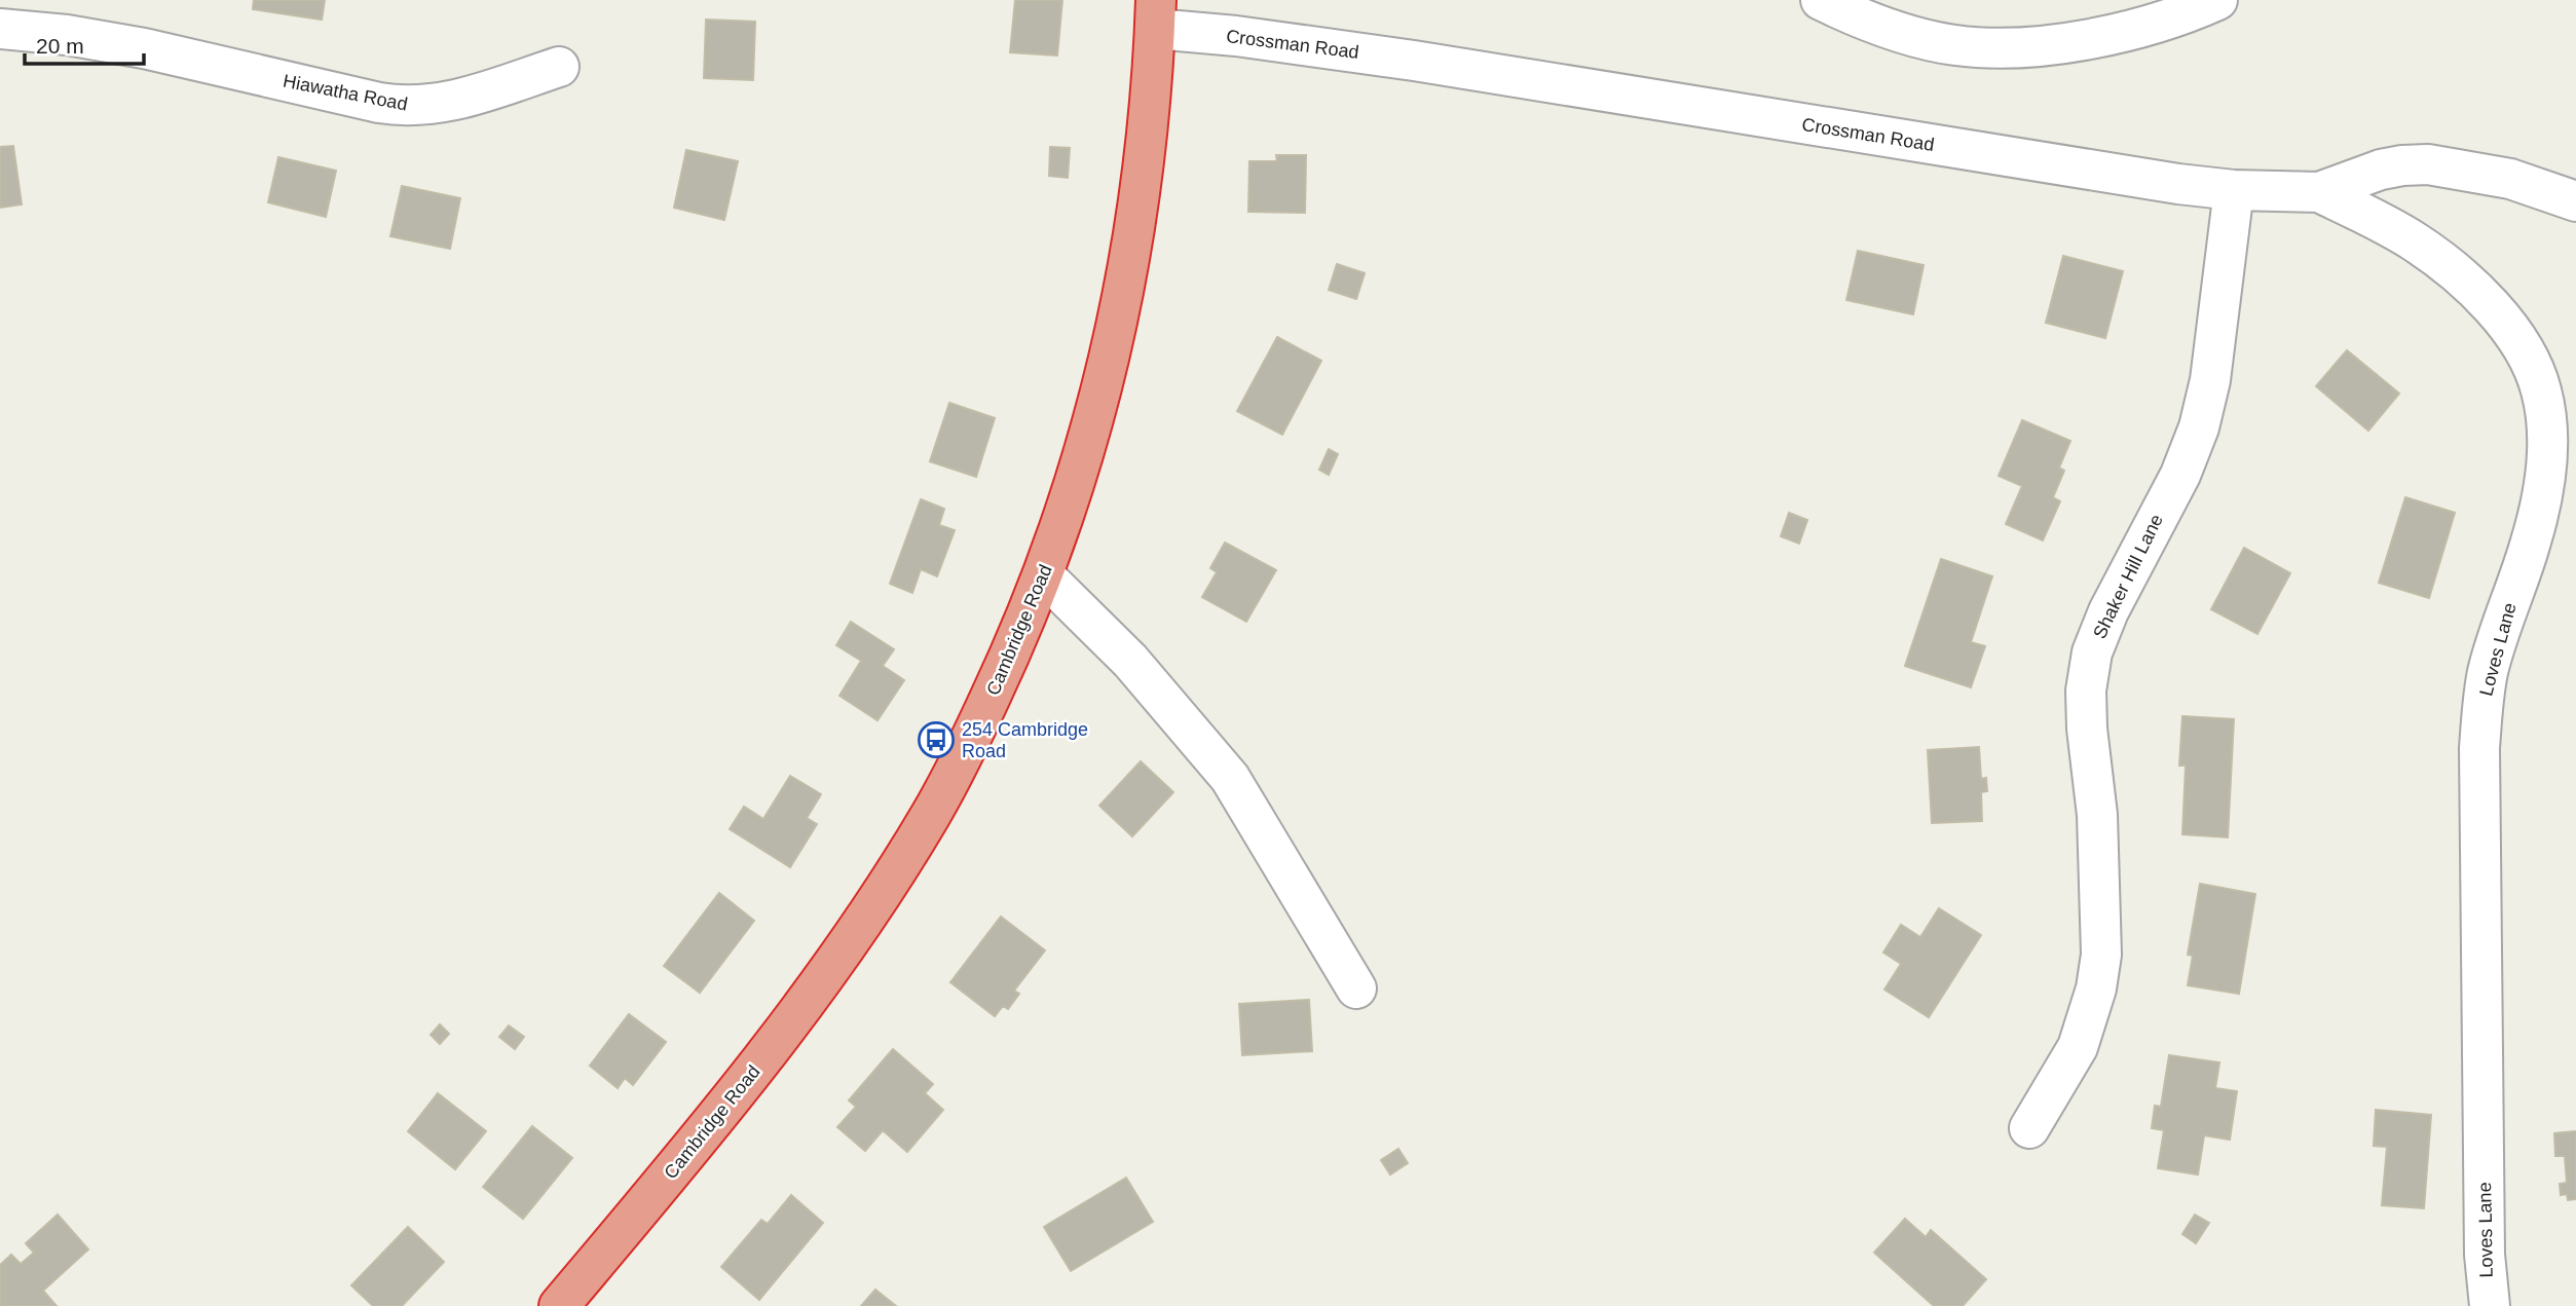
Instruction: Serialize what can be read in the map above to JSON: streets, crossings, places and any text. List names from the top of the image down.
{
  "streets": {
    "highway": ["Cambridge Road"],
    "street": [
      "Crossman Road",
      "Hiawatha Road",
      "Shaker Hill Lane",
      "Loves Lane"
    ]
  },
  "crossings": [
    ["Crossman Road", "Shaker Hill Lane"],
    ["Crossman Road", "Cambridge Road"],
    ["Crossman Road", "Loves Lane"]
  ],
  "places": {
    "bus stop": ["254 Cambridge Road"]
  },
  "scale_bar": "20 m"
}
